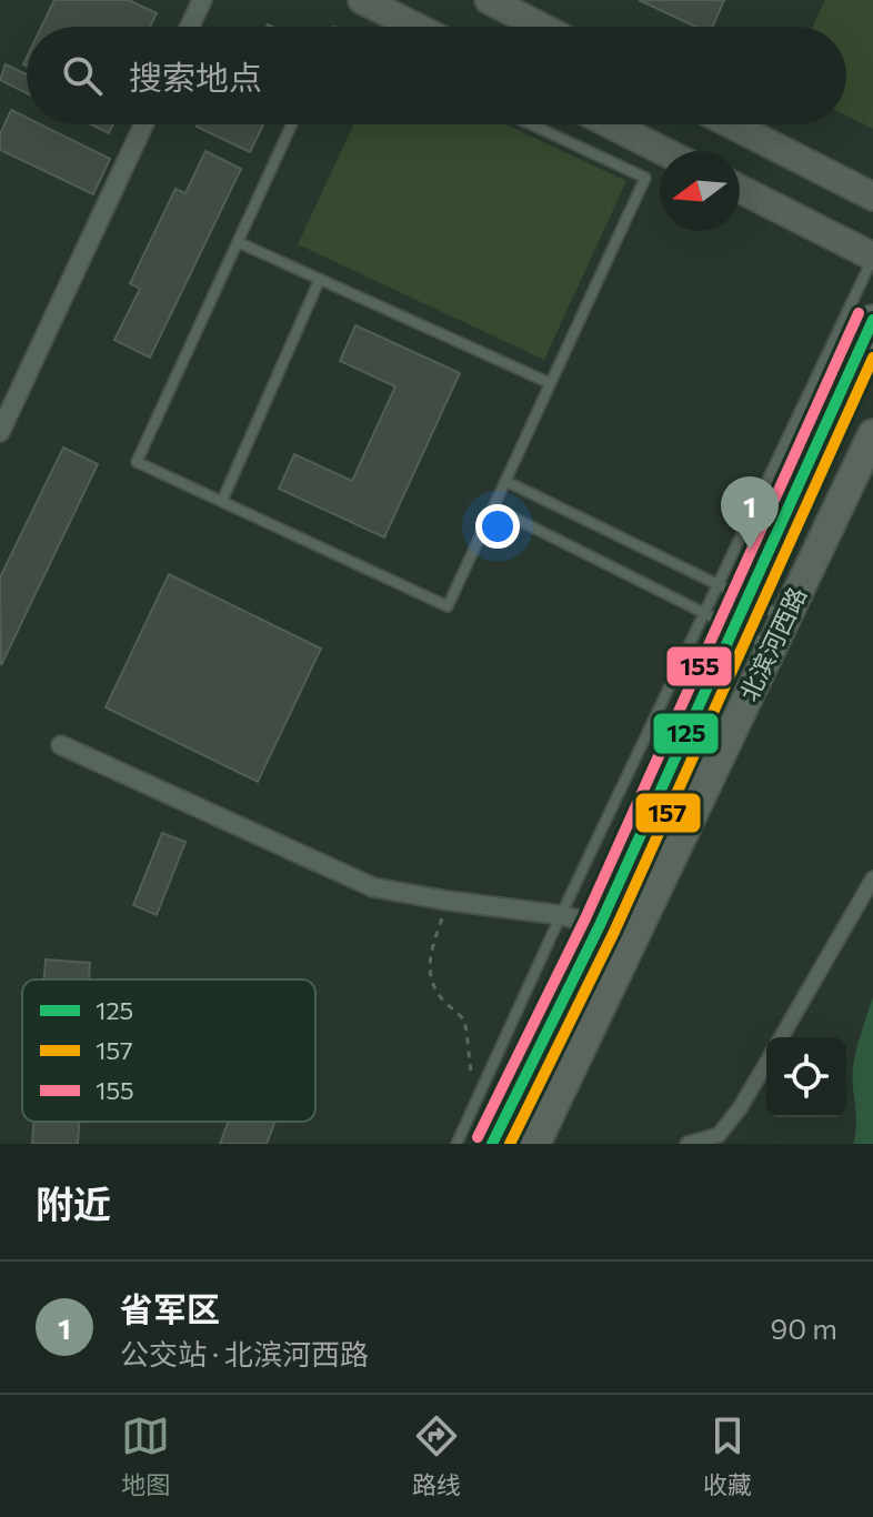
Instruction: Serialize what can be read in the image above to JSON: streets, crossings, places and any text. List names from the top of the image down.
{
  "streets": {
    "main road": ["北滨河西路"]
  },
  "lines": ["transit line 155", "transit line 125", "transit line 157"],
  "legend": ["125", "157", "155"],
  "north": "left",
  "page": {
    "search": "搜索地点",
    "pins": "1",
    "heading": "附近",
    "list": [
      {
        "mark": "1",
        "name": "省军区",
        "note": "公交站 · 北滨河西路",
        "value": "90 m"
      }
    ],
    "nav": ["地图", "路线", "收藏"]
  }
}
